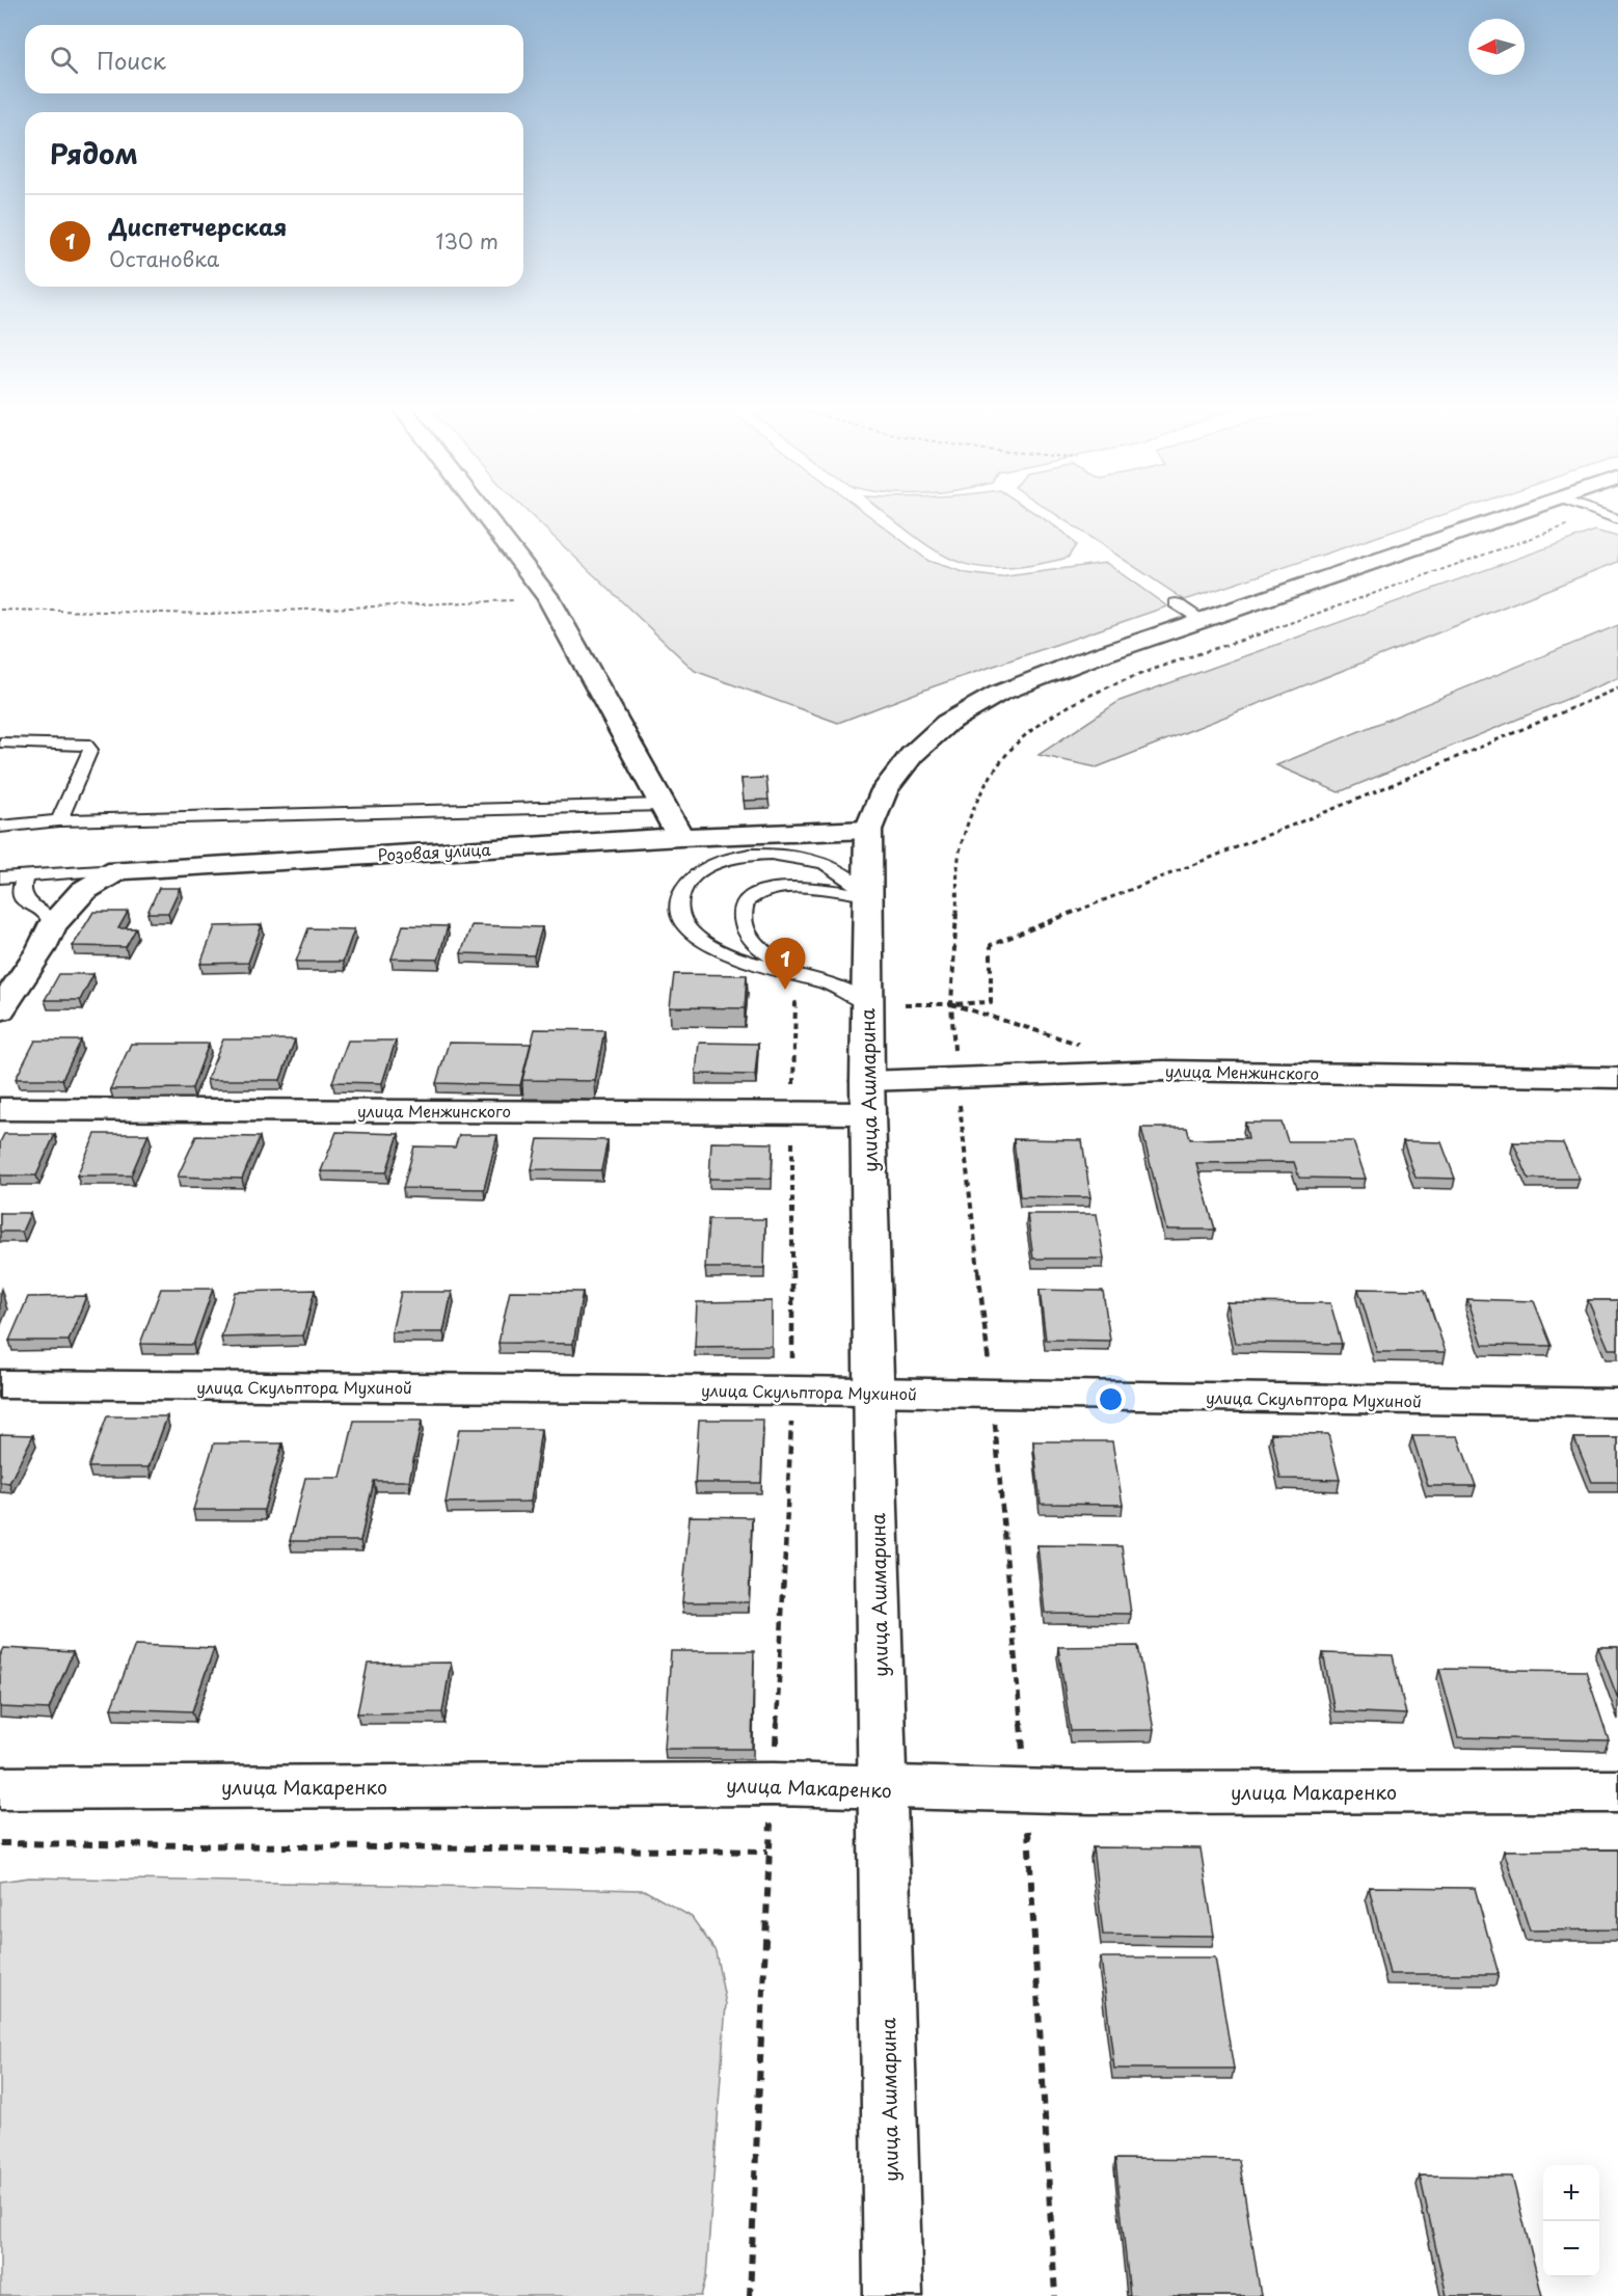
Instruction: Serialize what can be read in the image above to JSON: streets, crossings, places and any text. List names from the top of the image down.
{
  "streets": {
    "street": [
      "Розовая улица",
      "улица Менжинского",
      "улица Ашмарина",
      "улица Скульптора Мухиной",
      "улица Макаренко"
    ]
  },
  "crossings": [
    ["Розовая улица", "улица Ашмарина"],
    ["улица Менжинского", "улица Ашмарина"],
    ["улица Ашмарина", "улица Скульптора Мухиной"],
    ["улица Ашмарина", "улица Макаренко"]
  ],
  "north": "left",
  "page": {
    "search": "Поиск",
    "heading": "Рядом",
    "list": [
      {
        "mark": "1",
        "name": "Диспетчерская",
        "note": "Остановка",
        "value": "130 m"
      }
    ],
    "pins": "1",
    "map_buttons": ["+", "−"]
  }
}
